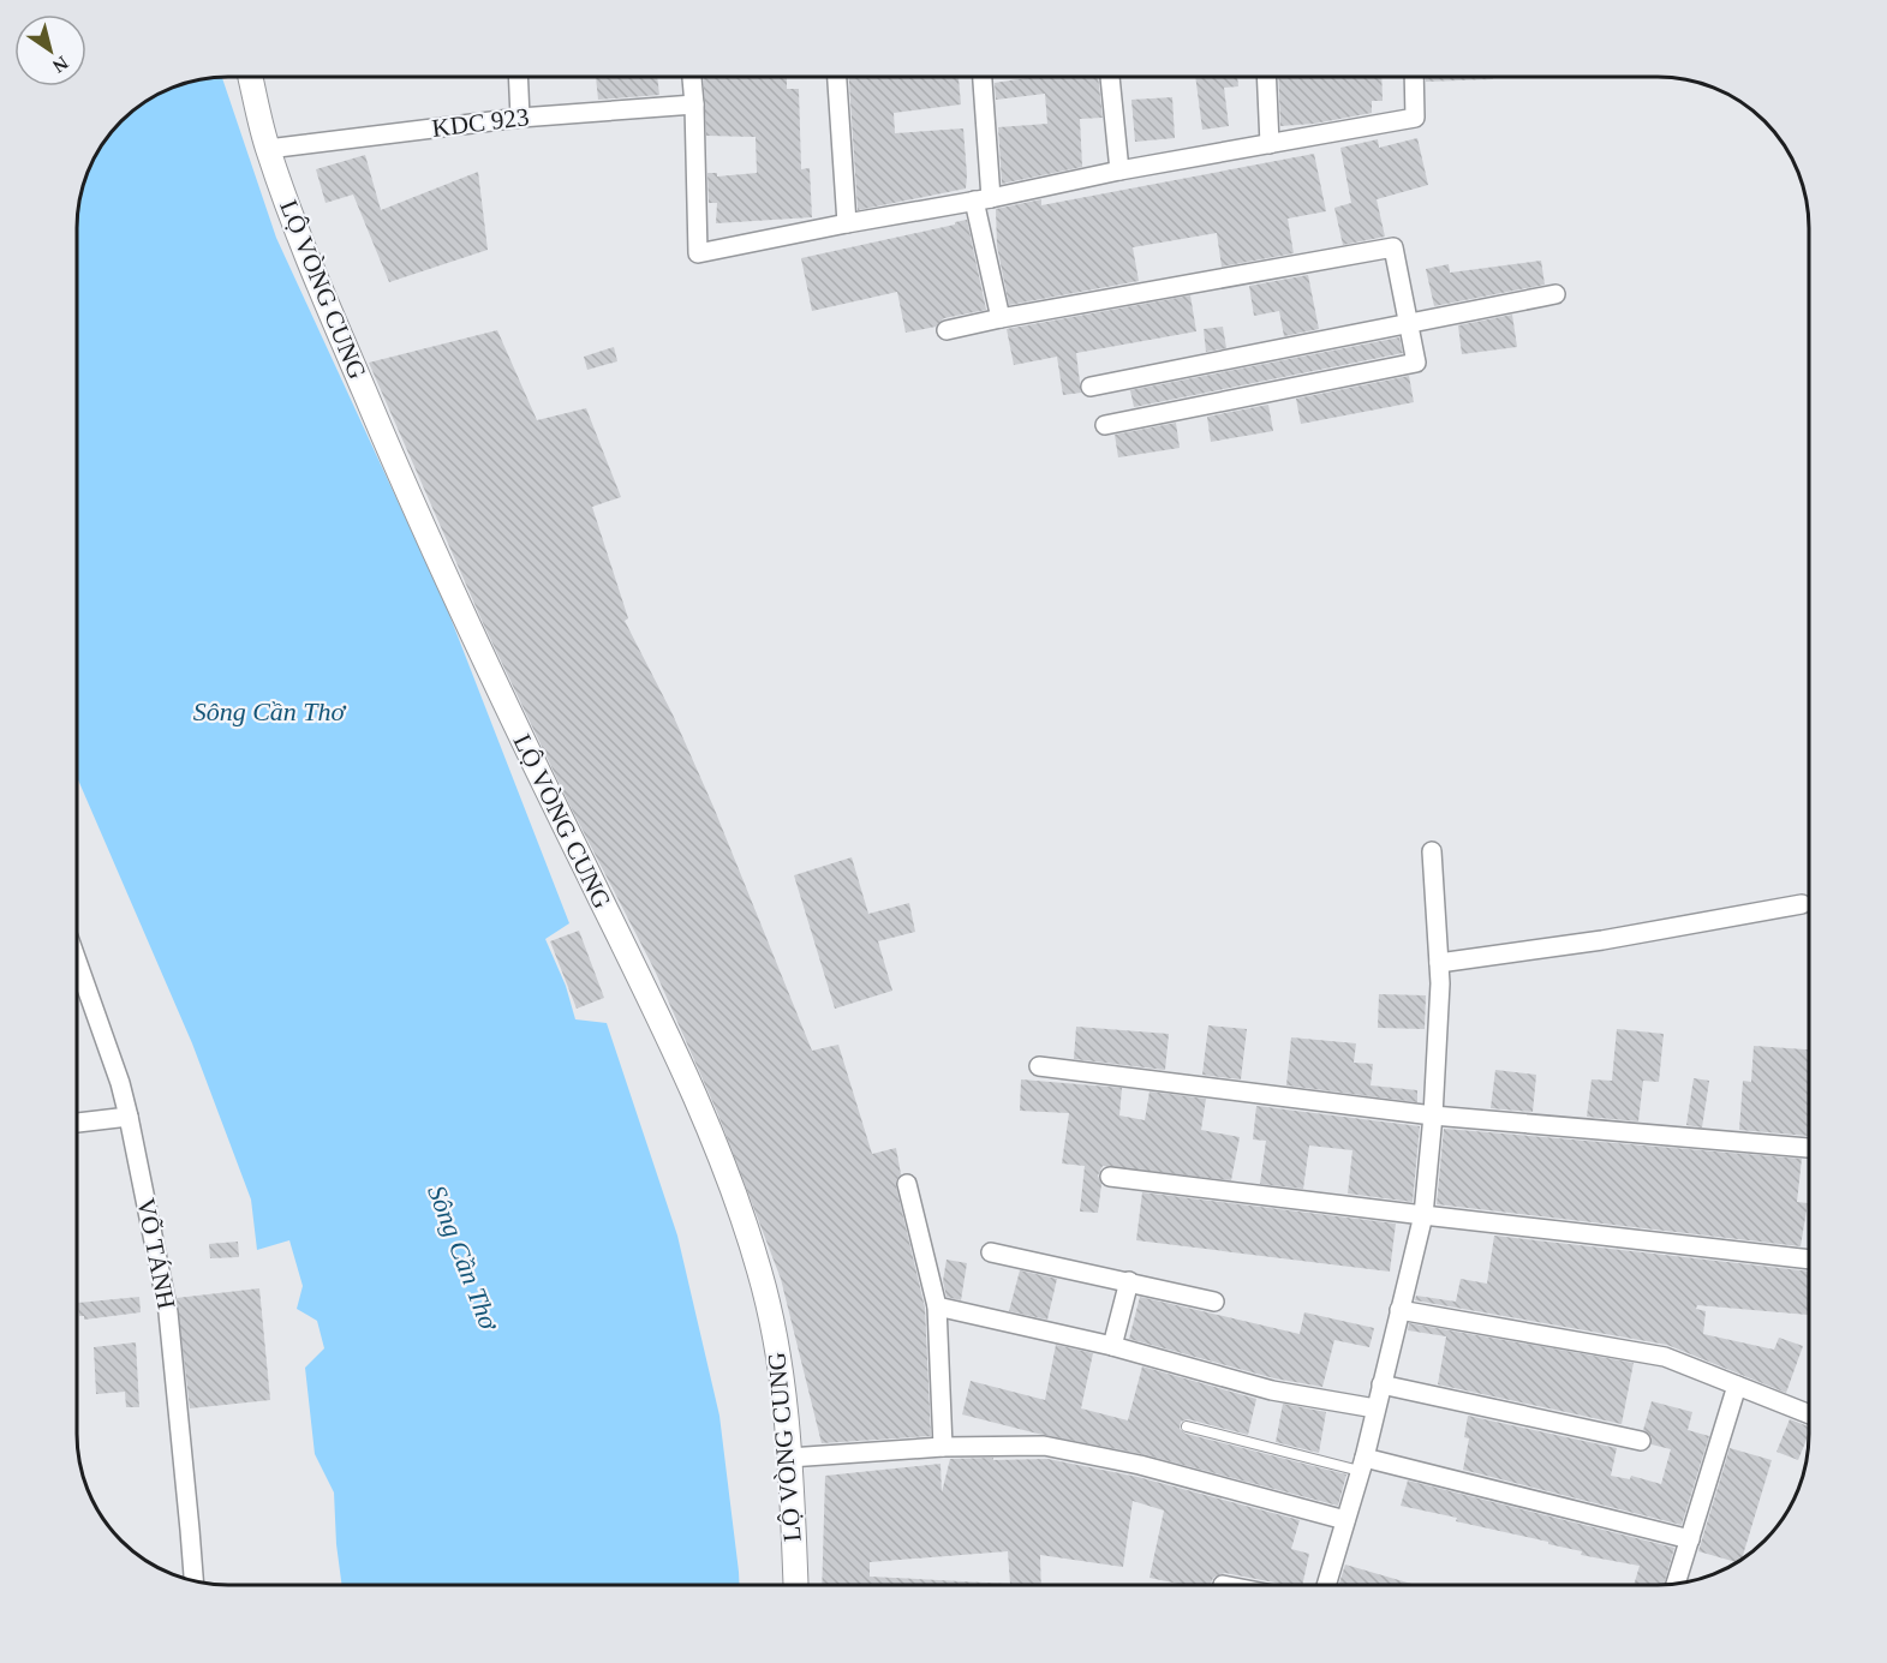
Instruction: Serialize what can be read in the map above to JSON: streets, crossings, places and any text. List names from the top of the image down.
{
  "streets": {
    "main road": ["LỘ VÒNG CUNG"],
    "street": ["KDC 923", "VÕ TÁNH"]
  },
  "crossings": [
    ["KDC 923", "LỘ VÒNG CUNG"]
  ],
  "water": ["Sông Cần Thơ"],
  "north": "bottom right"
}
